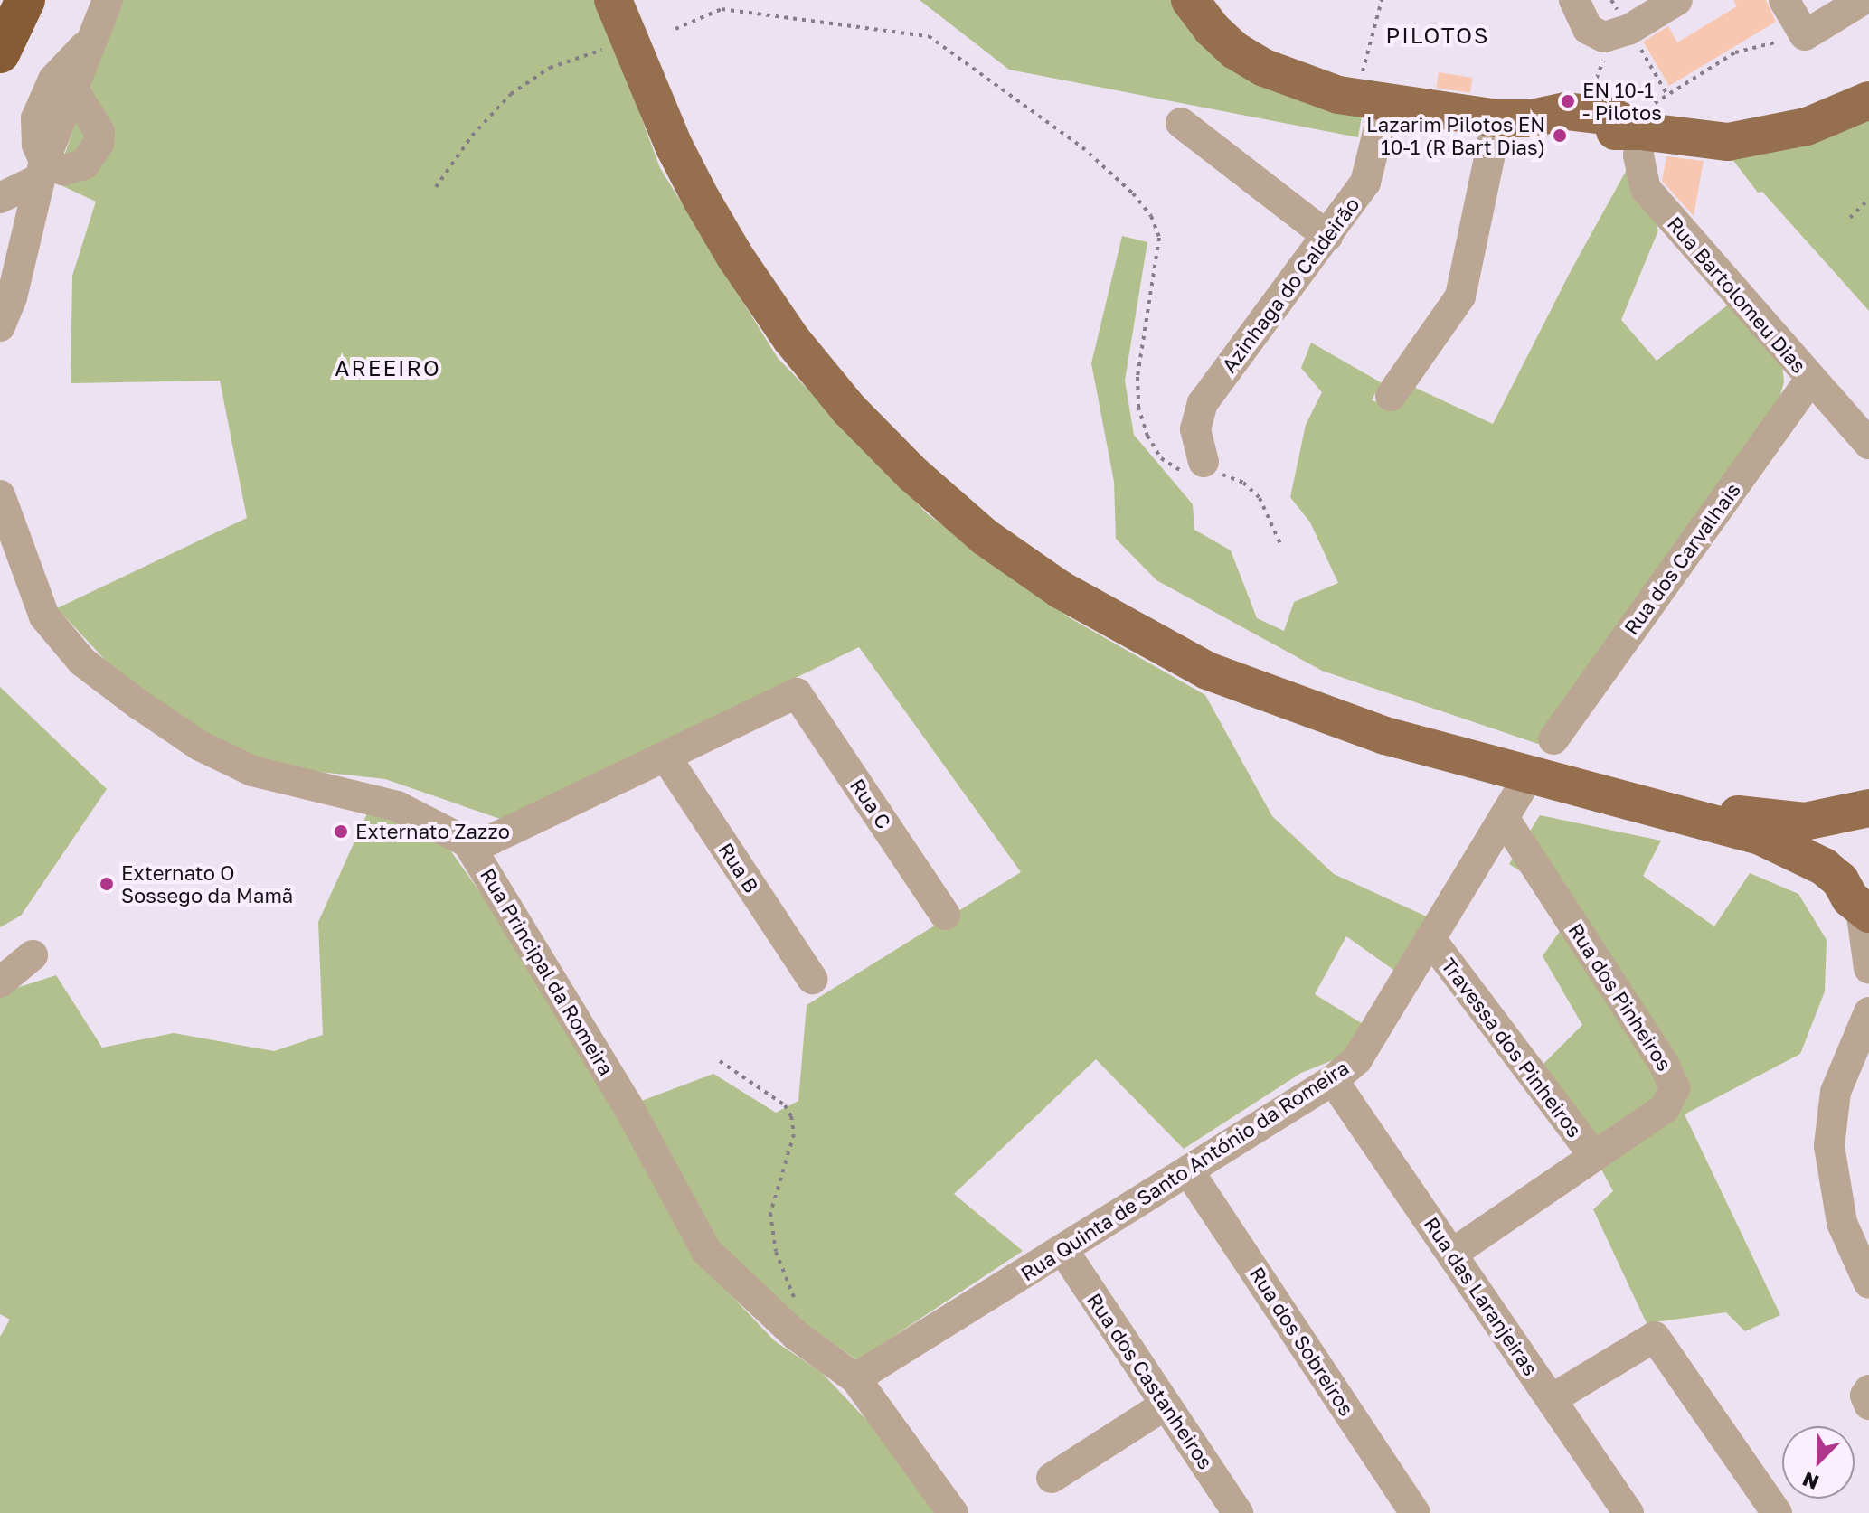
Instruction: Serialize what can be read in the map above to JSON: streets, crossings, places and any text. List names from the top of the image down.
{
  "streets": {
    "street": [
      "Azinhaga do Caldeirão",
      "Rua Bartolomeu Dias",
      "Rua dos Carvalhais",
      "Rua C",
      "Rua B",
      "Rua Principal da Romeira",
      "Rua dos Pinheiros",
      "Travessa dos Pinheiros",
      "Rua Quinta de Santo António da Romeira",
      "Rua das Laranjeiras",
      "Rua dos Sobreiros",
      "Rua dos Castanheiros"
    ]
  },
  "crossings": [
    ["Rua Bartolomeu Dias", "Rua dos Carvalhais"],
    ["Rua C", "Rua B"],
    ["Rua Principal da Romeira", "Rua Quinta de Santo António da Romeira"],
    ["Rua dos Pinheiros", "Travessa dos Pinheiros"],
    ["Rua dos Pinheiros", "Rua Quinta de Santo António da Romeira"],
    ["Rua dos Pinheiros", "Rua das Laranjeiras"],
    ["Travessa dos Pinheiros", "Rua Quinta de Santo António da Romeira"],
    ["Rua Quinta de Santo António da Romeira", "Rua das Laranjeiras"],
    ["Rua Quinta de Santo António da Romeira", "Rua dos Sobreiros"],
    ["Rua Quinta de Santo António da Romeira", "Rua dos Castanheiros"]
  ],
  "districts": ["PILOTOS", "AREEIRO"],
  "places": [
    "EN 10-1 - Pilotos",
    "Lazarim Pilotos EN 10-1 (R Bart Dias)",
    "Externato Zazzo",
    "Externato O Sossego da Mamã"
  ],
  "north": "bottom left"
}
